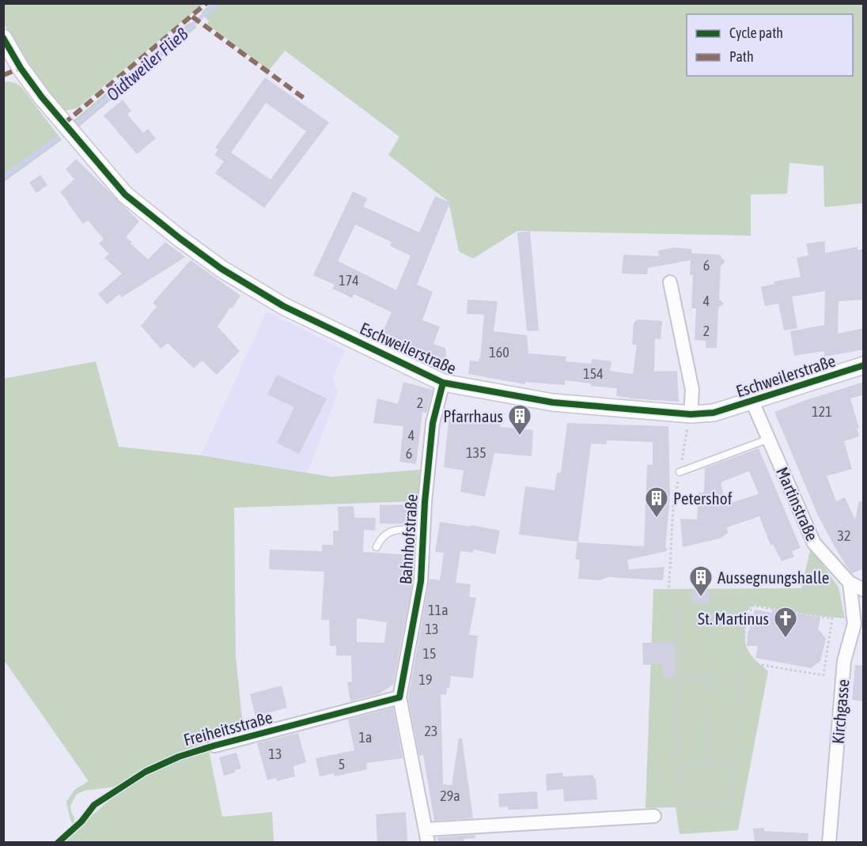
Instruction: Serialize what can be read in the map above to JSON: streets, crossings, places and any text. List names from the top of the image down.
{
  "streets": {
    "street": [
      "Eschweilerstraße",
      "Martinstraße",
      "Bahnhofstraße",
      "Kirchgasse",
      "Freiheitsstraße"
    ]
  },
  "crossings": [
    ["Eschweilerstraße", "Martinstraße"],
    ["Eschweilerstraße", "Bahnhofstraße"],
    ["Martinstraße", "Kirchgasse"],
    ["Bahnhofstraße", "Freiheitsstraße"]
  ],
  "water": ["Oidtweiler Fließ"],
  "places": {
    "building": ["Pfarrhaus", "Petershof", "Aussegnungshalle"],
    "church": ["St. Martinus"]
  },
  "house_numbers": [
    "6",
    "174",
    "4",
    "2",
    "160",
    "154",
    "2",
    "121",
    "4",
    "135",
    "6",
    "32",
    "11a",
    "13",
    "15",
    "19",
    "23",
    "1a",
    "13",
    "5",
    "29a"
  ],
  "legend": ["Cycle path", "Path"]
}
